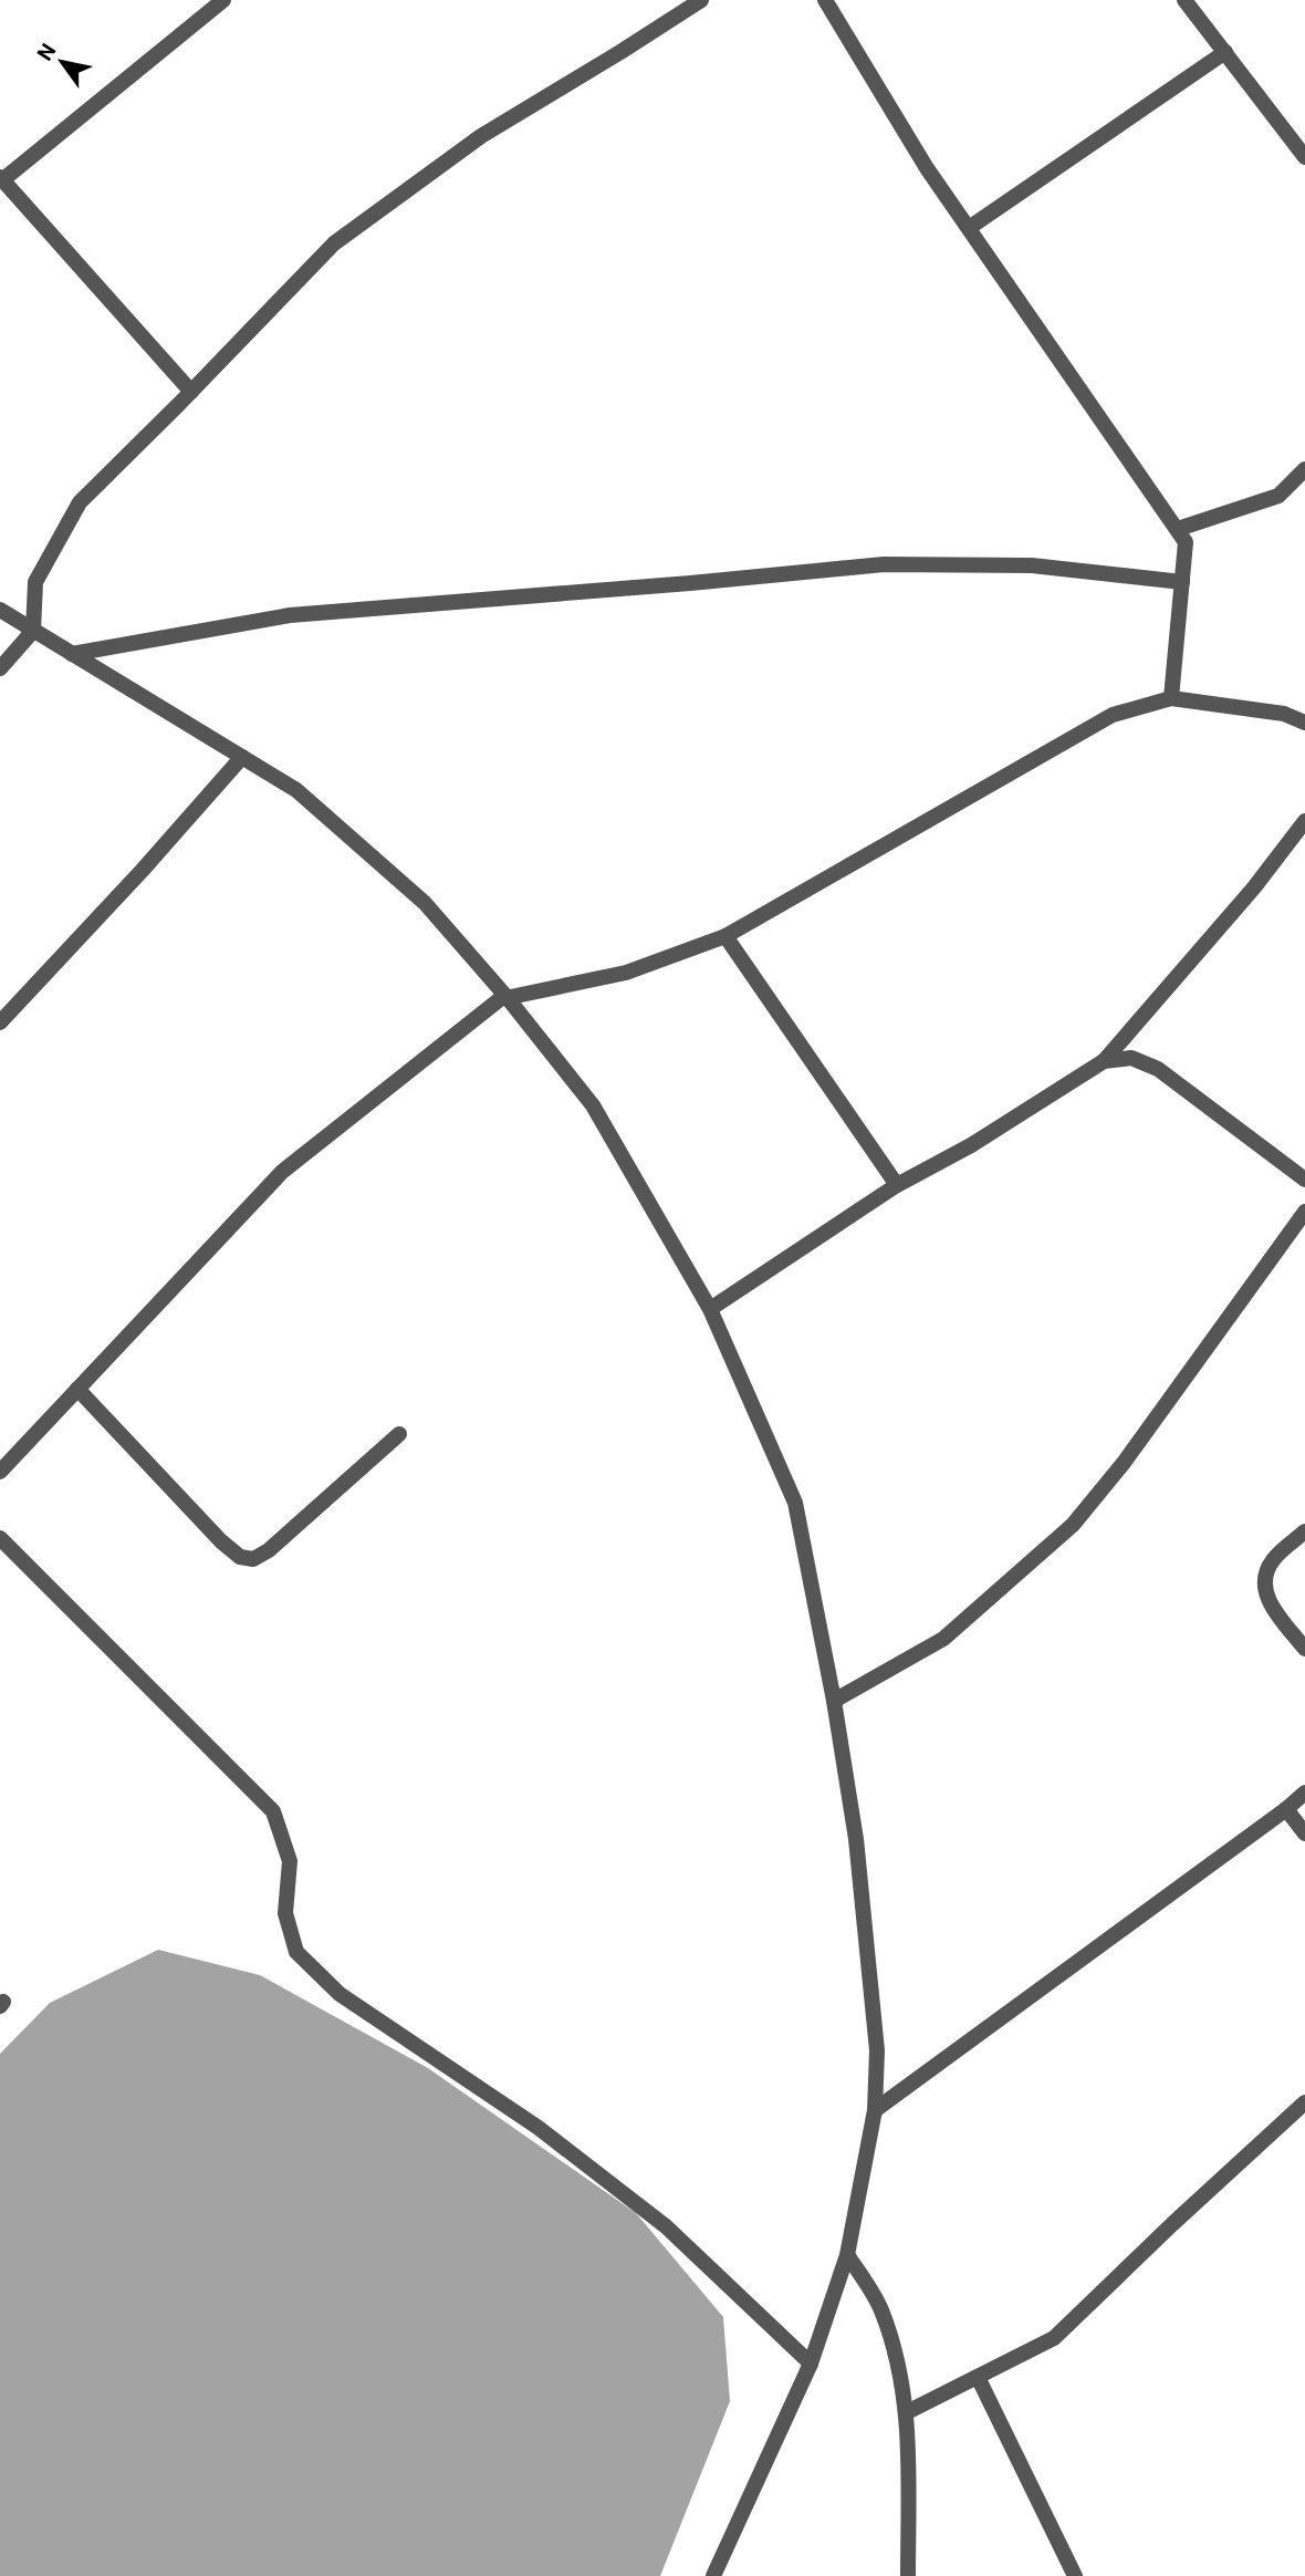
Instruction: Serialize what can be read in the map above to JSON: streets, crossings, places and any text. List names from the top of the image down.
{
  "north": "top left"
}
